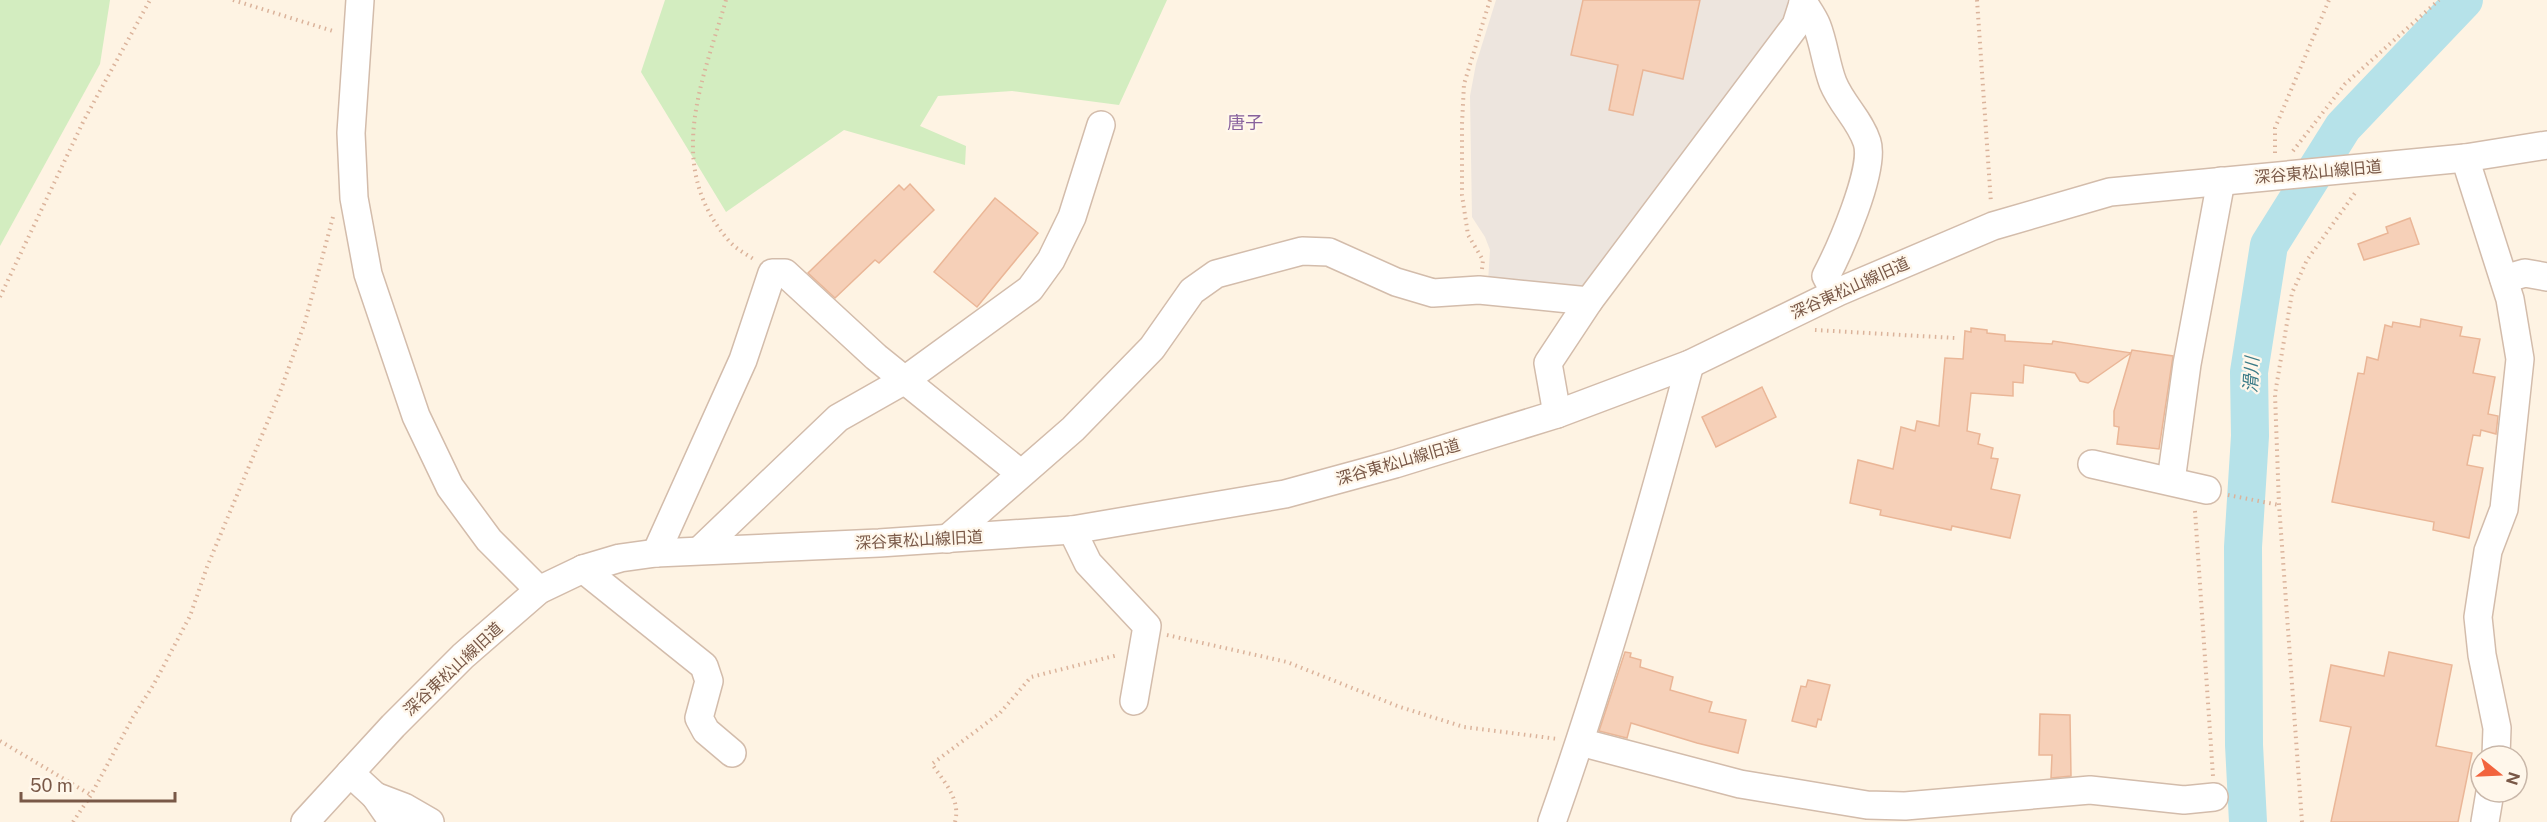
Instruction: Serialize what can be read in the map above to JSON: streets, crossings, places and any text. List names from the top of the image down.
{
  "streets": {
    "street": ["深谷東松山線旧道"]
  },
  "districts": ["唐子"],
  "water": ["滑川"],
  "scale_bar": "50 m",
  "north": "right"
}
